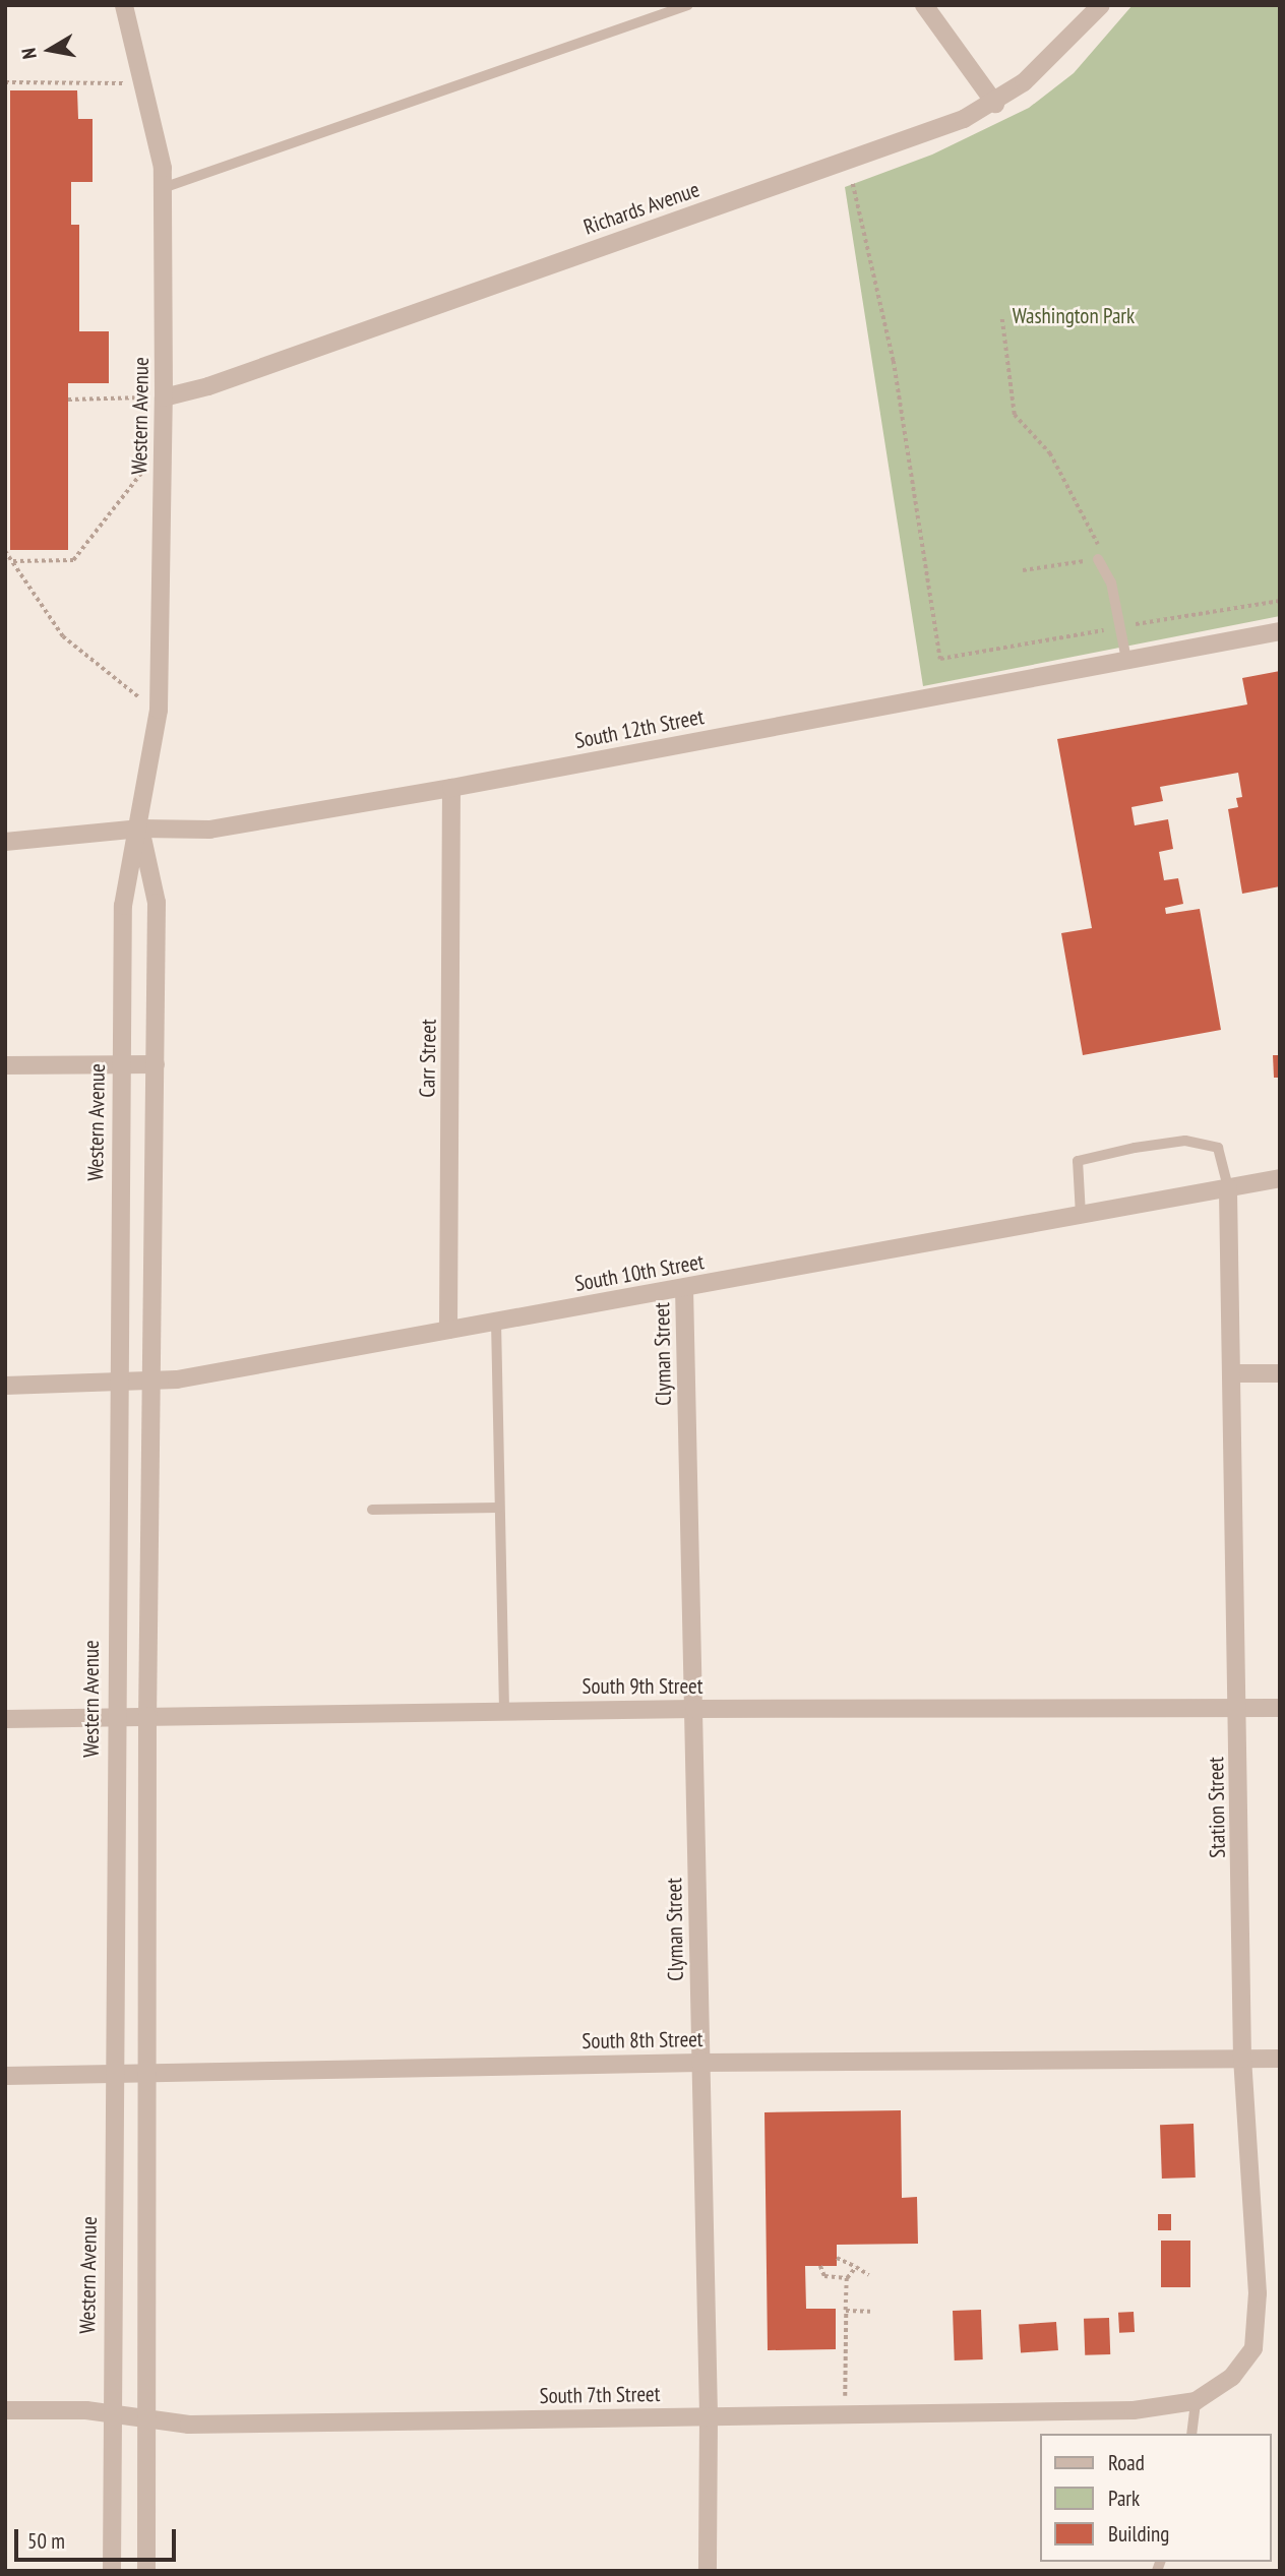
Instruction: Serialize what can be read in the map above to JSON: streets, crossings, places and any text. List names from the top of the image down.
{
  "streets": {
    "street": [
      "Richards Avenue",
      "Western Avenue",
      "South 12th Street",
      "Carr Street",
      "South 10th Street",
      "Clyman Street",
      "South 9th Street",
      "Station Street",
      "South 8th Street",
      "South 7th Street"
    ]
  },
  "crossings": [
    ["Richards Avenue", "Western Avenue"],
    ["Western Avenue", "South 12th Street"],
    ["Western Avenue", "South 10th Street"],
    ["Western Avenue", "South 9th Street"],
    ["Western Avenue", "South 8th Street"],
    ["Western Avenue", "South 7th Street"],
    ["South 12th Street", "Carr Street"],
    ["Carr Street", "South 10th Street"],
    ["South 10th Street", "Clyman Street"],
    ["South 10th Street", "Station Street"],
    ["Clyman Street", "South 9th Street"],
    ["Clyman Street", "South 8th Street"],
    ["Clyman Street", "South 7th Street"],
    ["South 9th Street", "Station Street"],
    ["Station Street", "South 8th Street"],
    ["Station Street", "South 7th Street"]
  ],
  "parks": ["Washington Park"],
  "legend": ["Road", "Park", "Building"],
  "scale_bar": "50 m",
  "north": "left"
}
